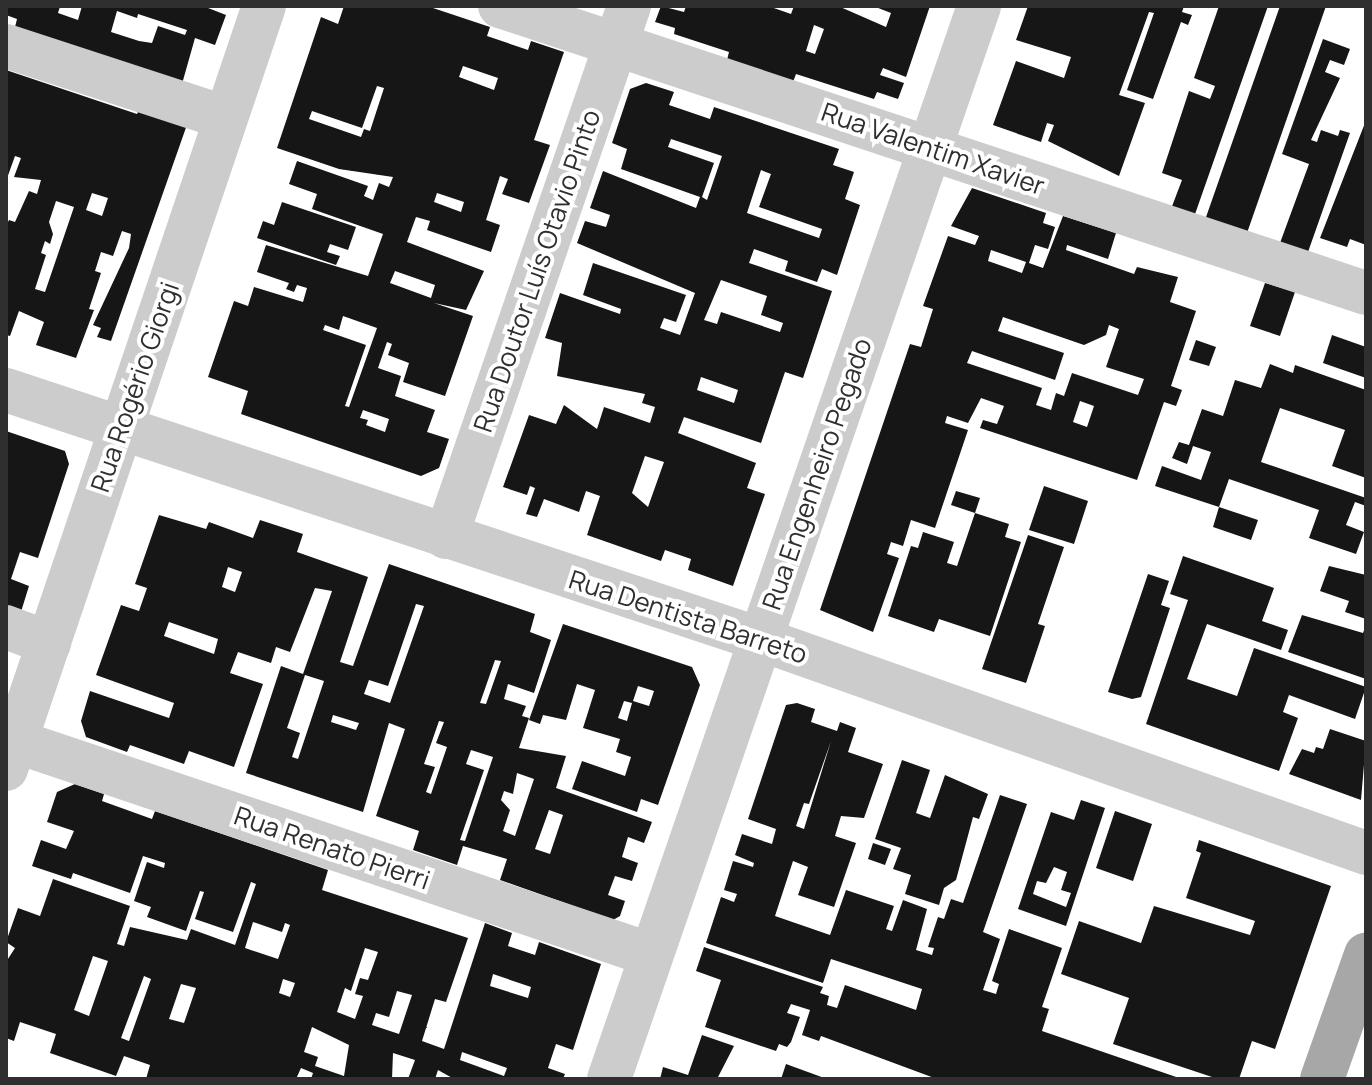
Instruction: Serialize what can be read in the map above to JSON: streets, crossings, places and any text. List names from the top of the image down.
{
  "streets": {
    "street": [
      "Rua Valentim Xavier",
      "Rua Doutor Luís Otavio Pinto",
      "Rua Rogério Giorgi",
      "Rua Engenheiro Pegado",
      "Rua Dentista Barreto",
      "Rua Renato Pierri"
    ]
  },
  "crossings": [
    ["Rua Valentim Xavier", "Rua Doutor Luís Otavio Pinto"],
    ["Rua Valentim Xavier", "Rua Engenheiro Pegado"],
    ["Rua Doutor Luís Otavio Pinto", "Rua Dentista Barreto"],
    ["Rua Rogério Giorgi", "Rua Dentista Barreto"],
    ["Rua Rogério Giorgi", "Rua Renato Pierri"],
    ["Rua Engenheiro Pegado", "Rua Dentista Barreto"],
    ["Rua Engenheiro Pegado", "Rua Renato Pierri"]
  ]
}
